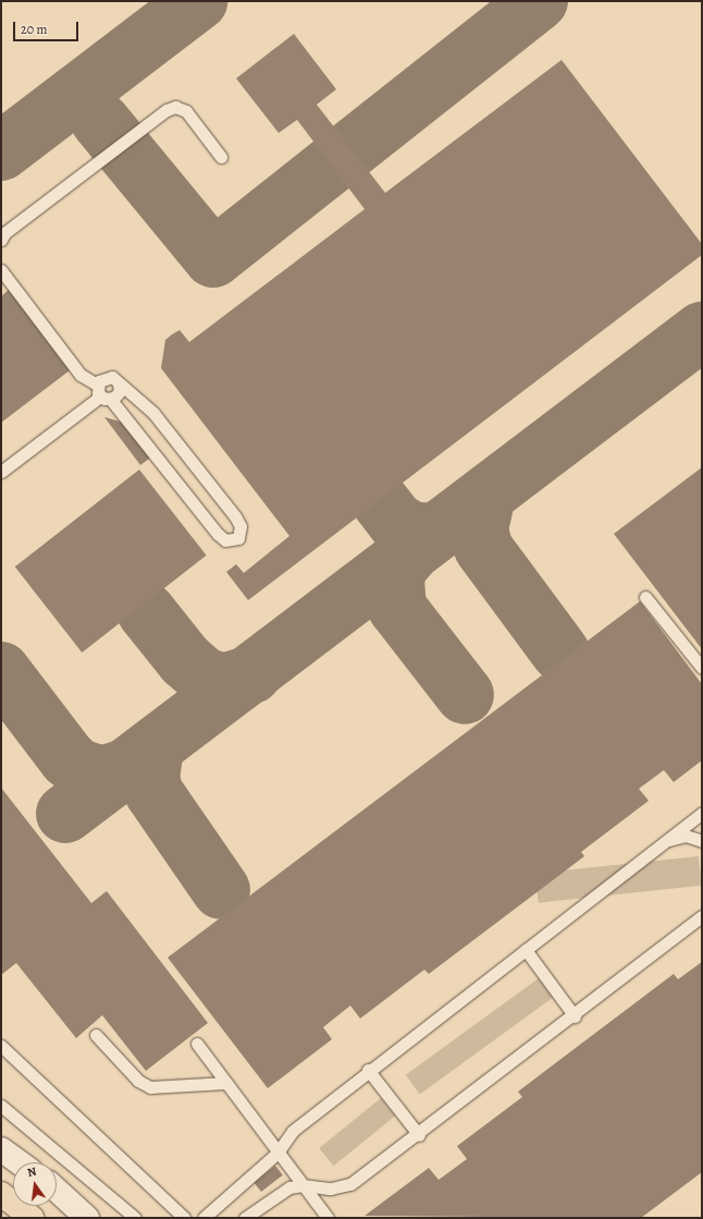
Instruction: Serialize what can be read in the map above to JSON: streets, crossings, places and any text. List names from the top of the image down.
{
  "scale_bar": "20 m",
  "north": "top"
}
